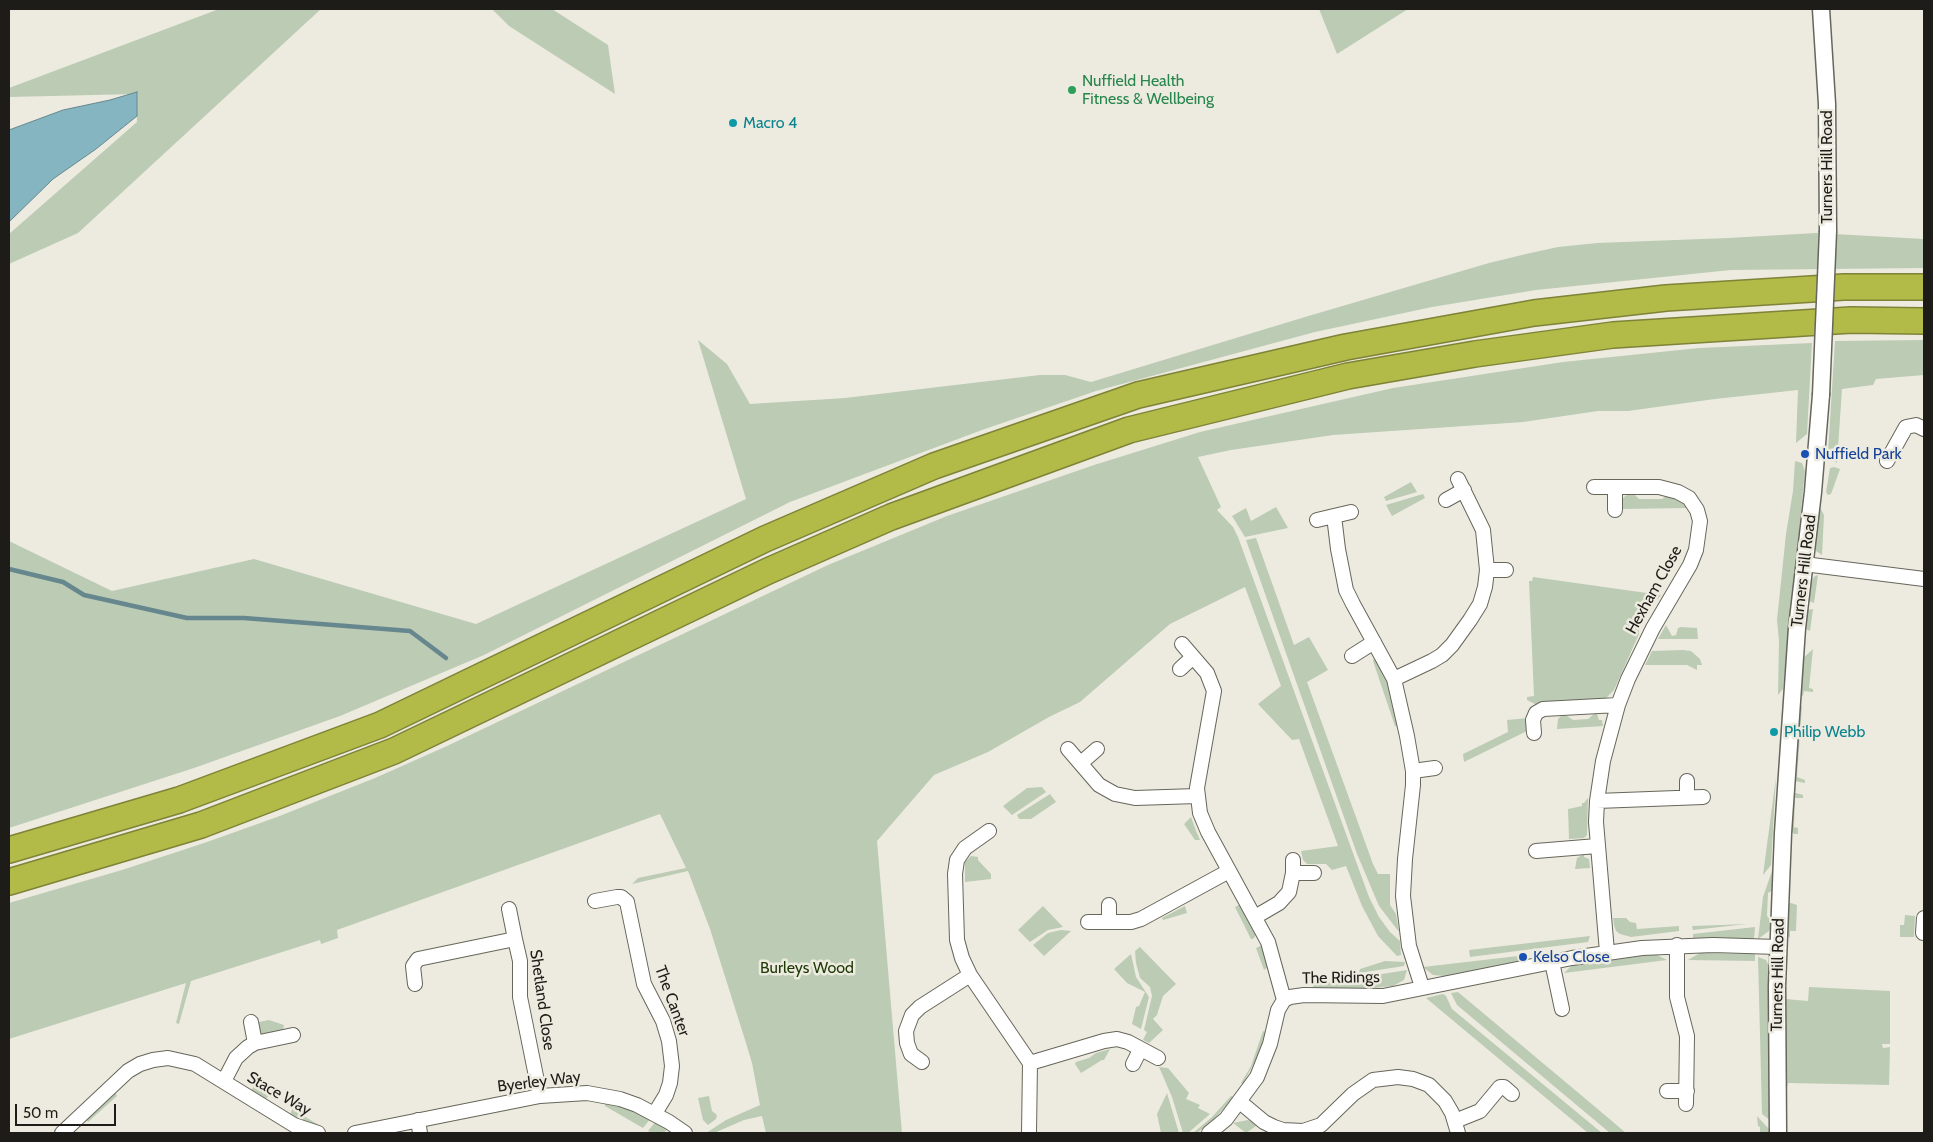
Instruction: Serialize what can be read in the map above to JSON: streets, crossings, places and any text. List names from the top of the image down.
{
  "streets": {
    "street": [
      "Turners Hill Road",
      "Hexham Close",
      "The Ridings",
      "Shetland Close",
      "The Canter",
      "Byerley Way",
      "Stace Way"
    ]
  },
  "crossings": [
    ["Turners Hill Road", "The Ridings"],
    ["Hexham Close", "The Ridings"],
    ["Shetland Close", "Byerley Way"],
    ["The Canter", "Byerley Way"]
  ],
  "parks": ["Burleys Wood"],
  "places": [
    "Nuffield Health Fitness & Wellbeing",
    "Macro 4",
    "Nuffield Park",
    "Philip Webb",
    "Kelso Close"
  ],
  "scale_bar": "50 m"
}
